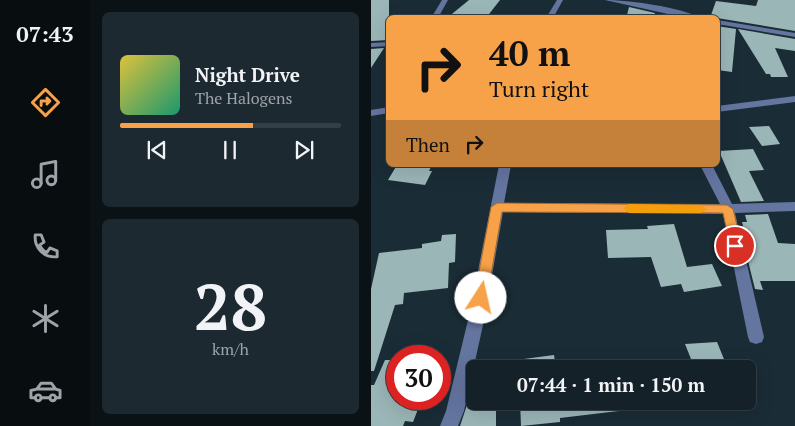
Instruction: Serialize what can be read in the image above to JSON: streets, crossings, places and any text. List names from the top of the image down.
{
  "page": {
    "tabs": "07:43",
    "turn": ["40 m", "Turn right"],
    "song": ["Night Drive", "The Halogens"],
    "then": "Then",
    "tile": ["28", "km/h"],
    "limit": "30",
    "trip": "07:44 · 1 min · 150 m"
  }
}
